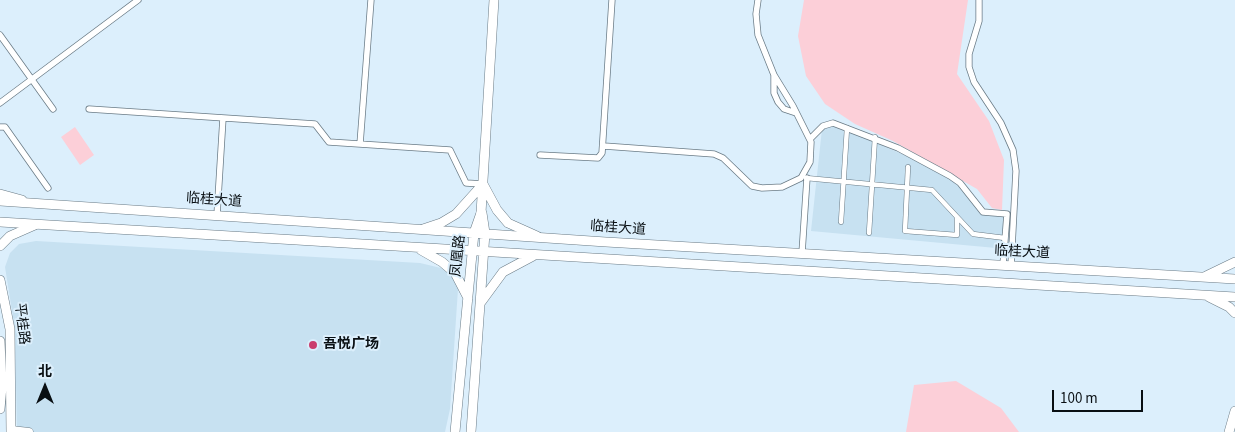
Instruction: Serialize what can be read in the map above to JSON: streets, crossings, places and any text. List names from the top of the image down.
{
  "streets": {
    "main road": ["临桂大道", "凤凰路", "平桂路"]
  },
  "crossings": [
    ["临桂大道", "凤凰路"]
  ],
  "places": ["吾悦广场"],
  "scale_bar": "100 m",
  "north": "top"
}
